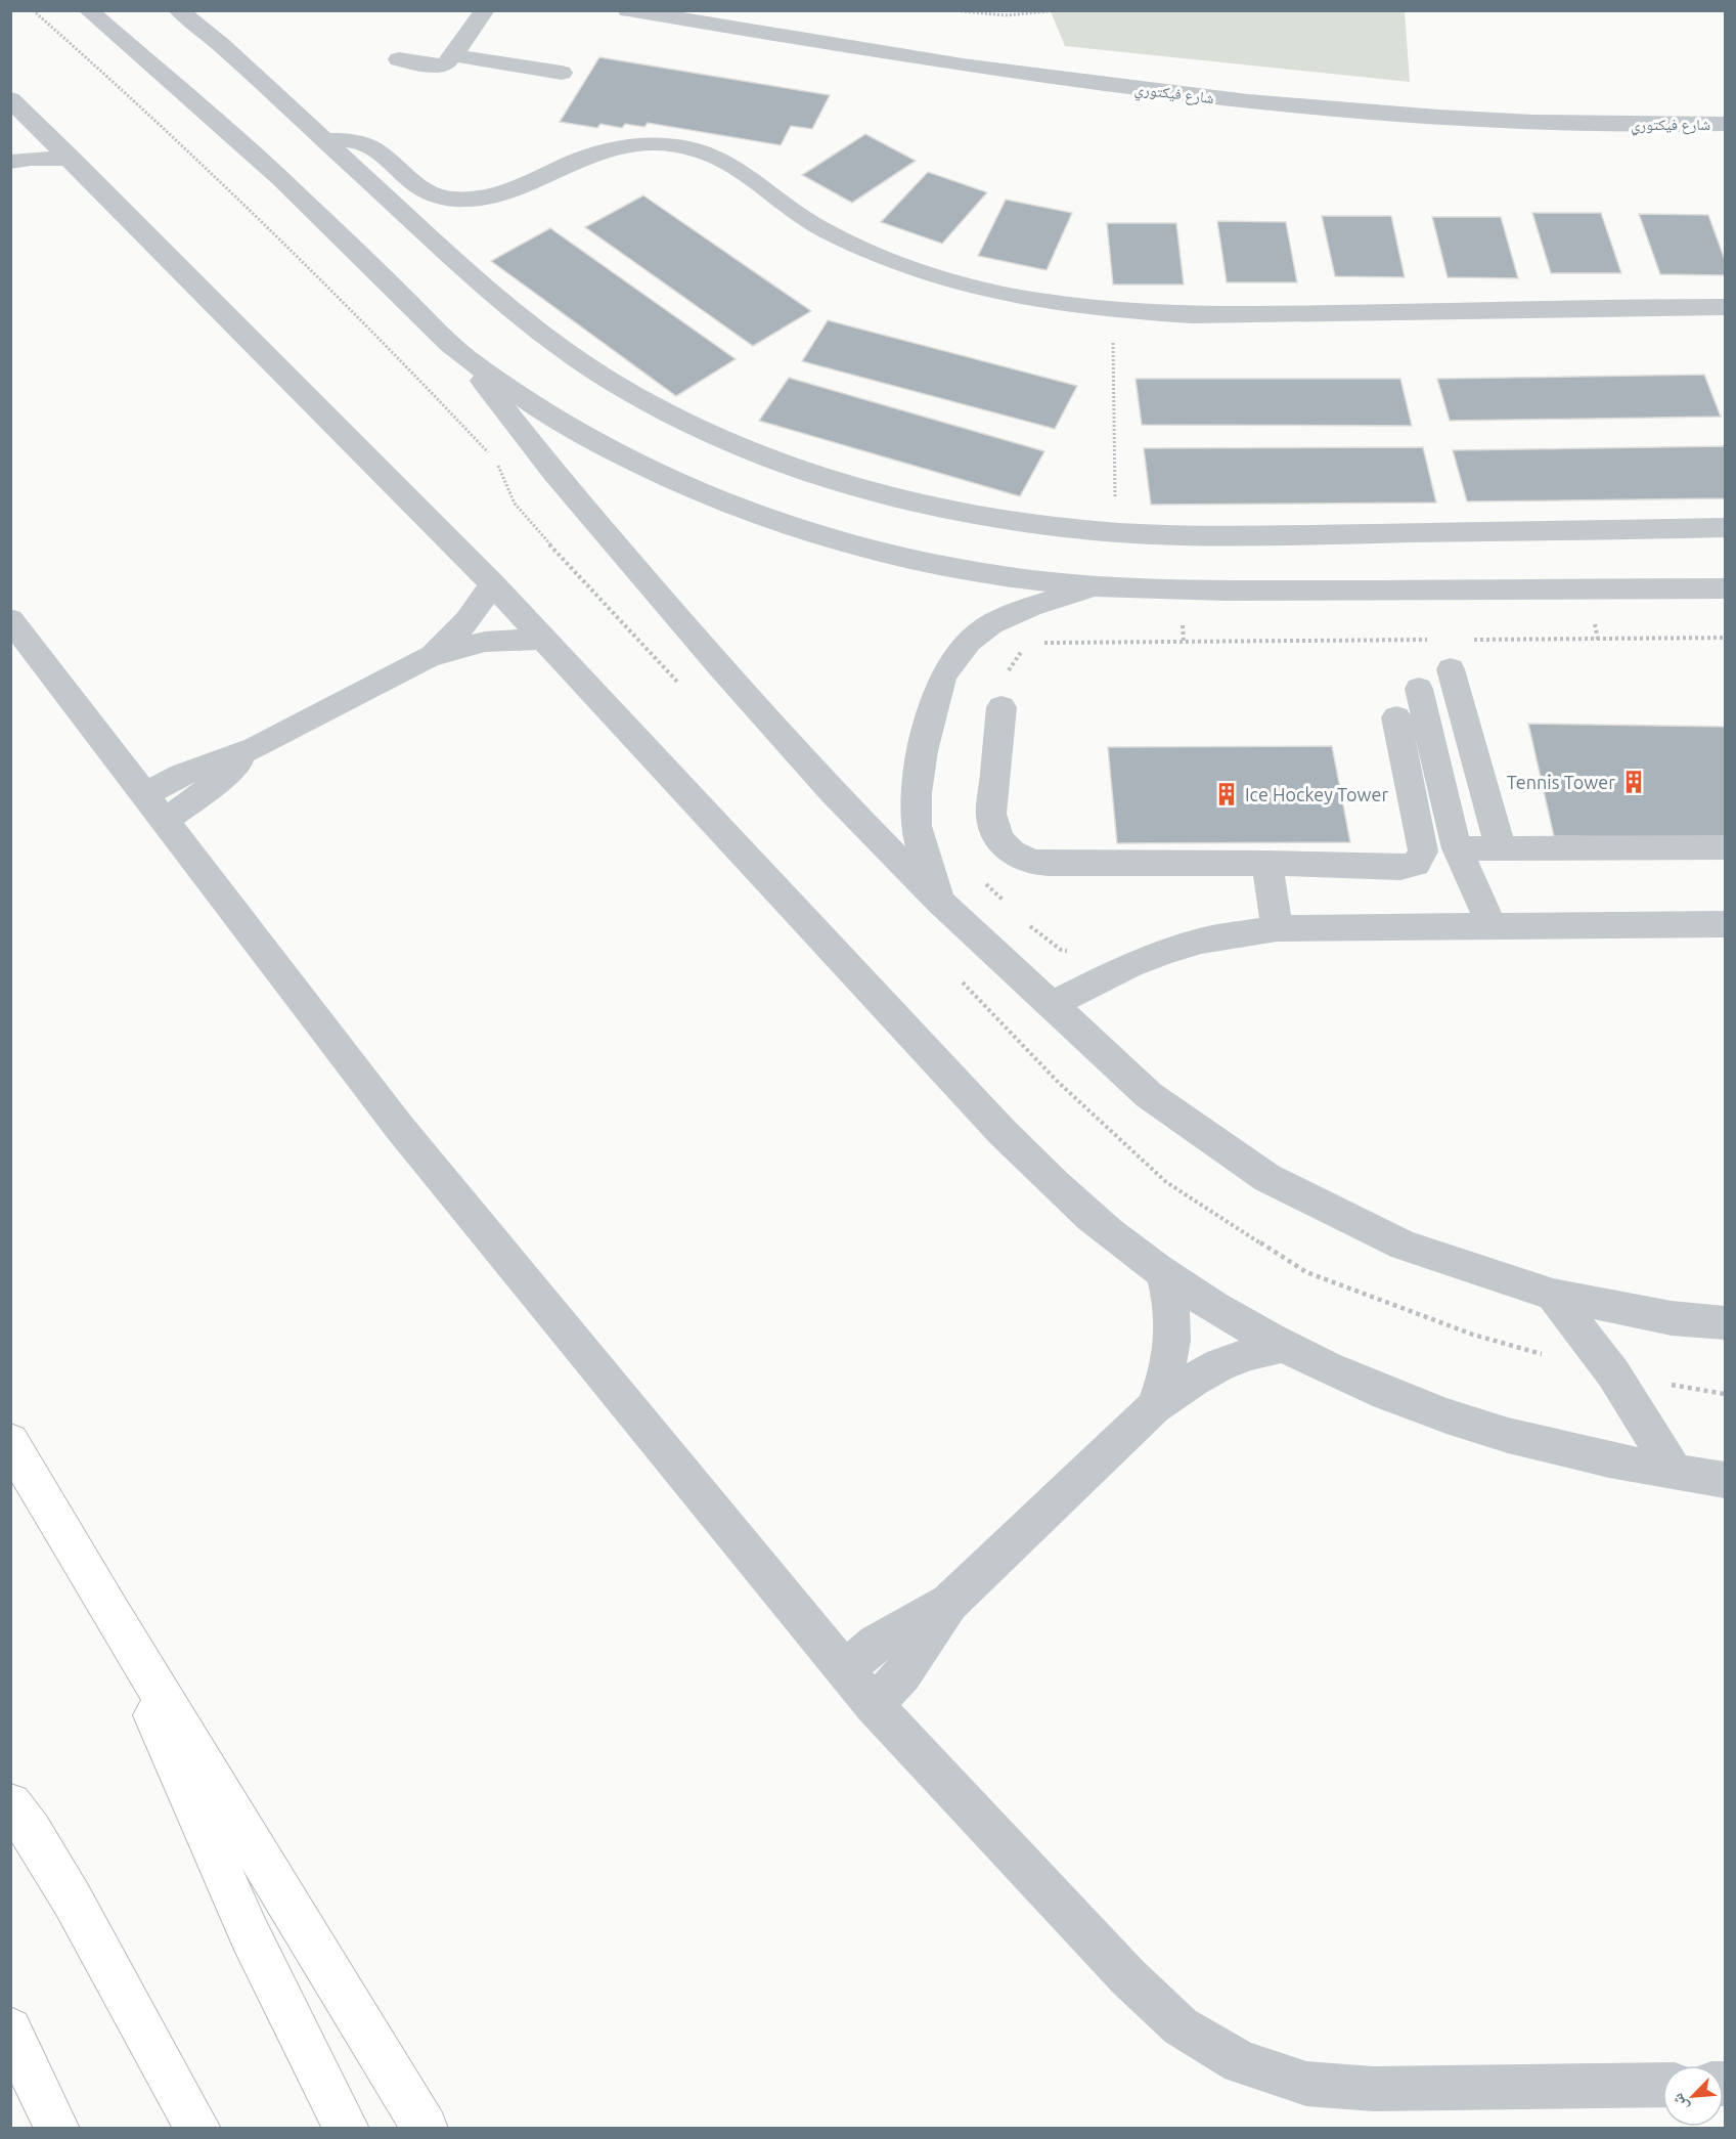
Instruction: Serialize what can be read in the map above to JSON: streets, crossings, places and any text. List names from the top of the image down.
{
  "streets": {
    "street": ["شارع فيكتوري"]
  },
  "places": {
    "building": ["Tennis Tower", "Ice Hockey Tower"]
  },
  "north": "bottom left"
}
